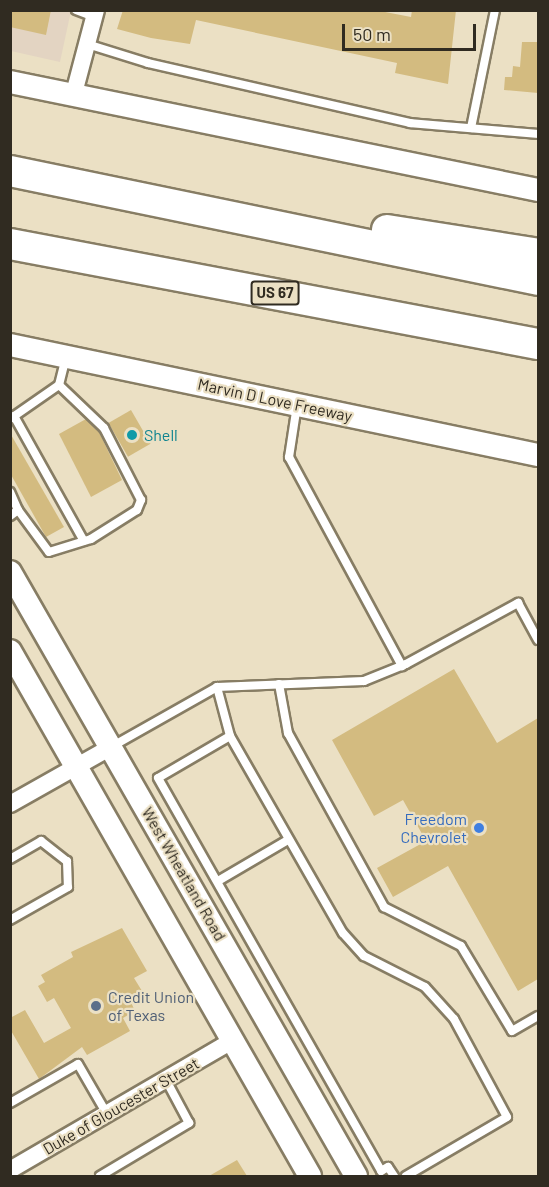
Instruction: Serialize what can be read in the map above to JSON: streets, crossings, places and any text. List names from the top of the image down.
{
  "streets": {
    "highway": ["US 67"],
    "main road": ["Marvin D Love Freeway", "West Wheatland Road"],
    "street": ["Duke of Gloucester Street"]
  },
  "places": ["Shell", "Freedom Chevrolet", "Credit Union of Texas"],
  "scale_bar": "50 m"
}
